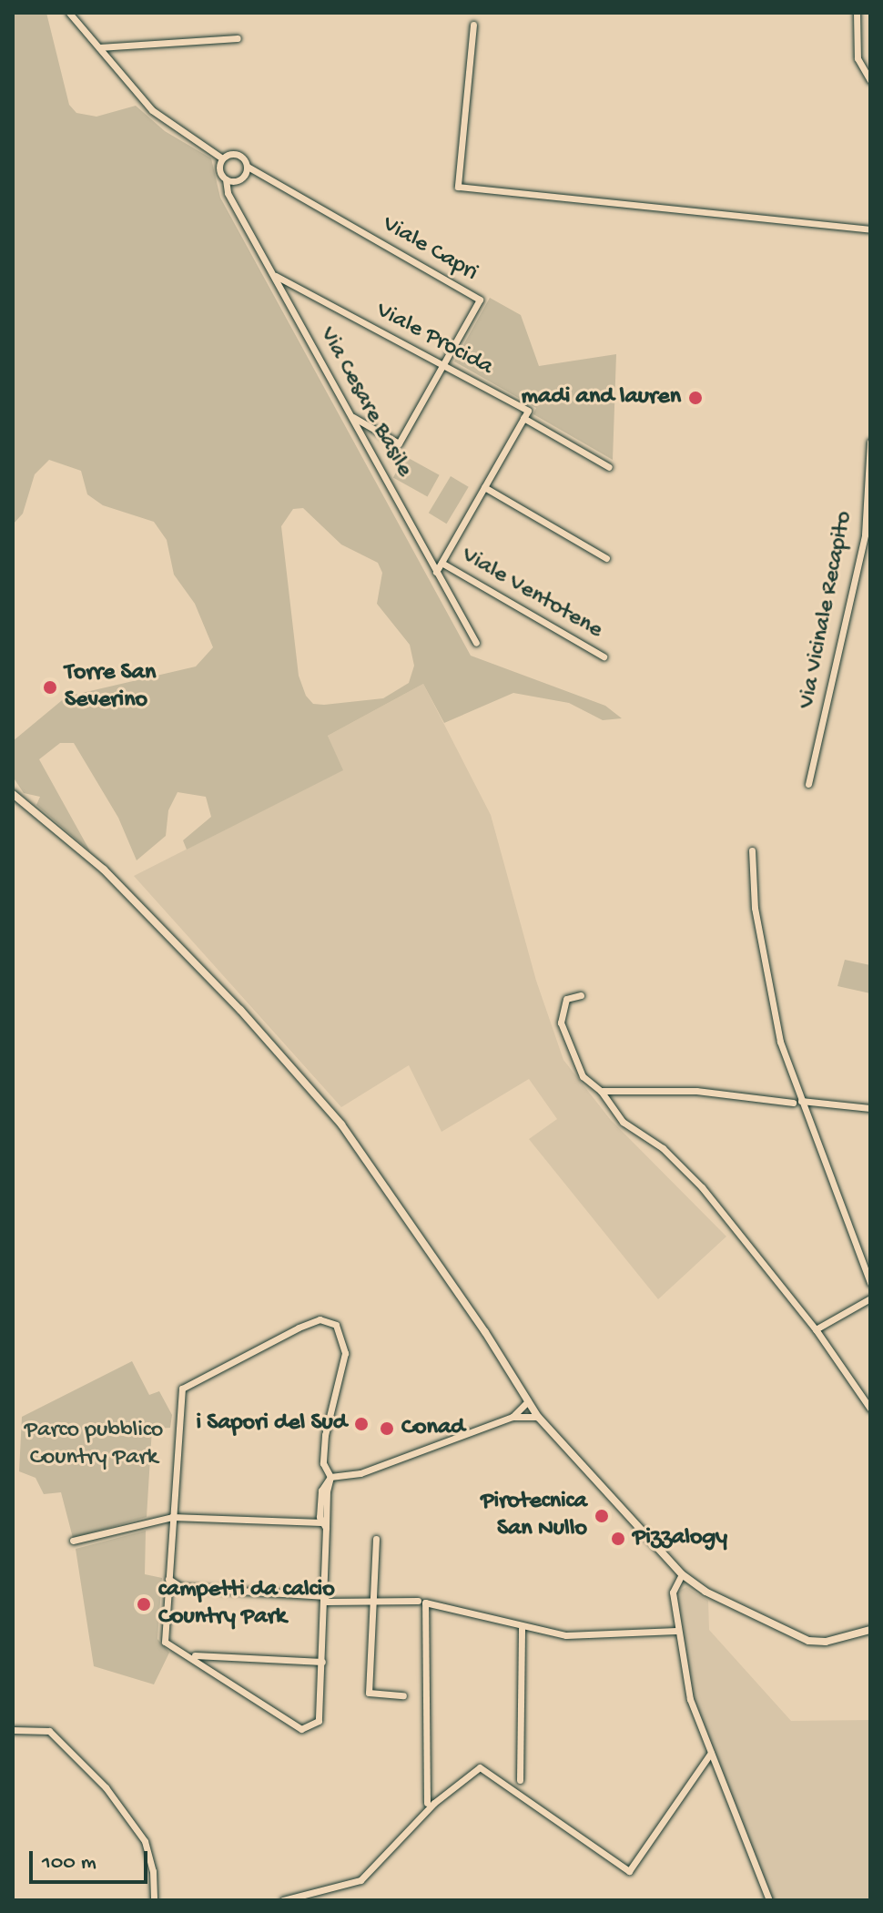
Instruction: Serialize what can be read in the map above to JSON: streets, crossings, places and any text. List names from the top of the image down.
{
  "streets": {
    "street": [
      "Viale Capri",
      "Viale Procida",
      "Via Cesare Basile",
      "Viale Ventotene",
      "Via Vicinale Recapito"
    ]
  },
  "crossings": [
    ["Viale Capri", "Viale Procida"],
    ["Viale Capri", "Via Cesare Basile"],
    ["Viale Procida", "Via Cesare Basile"]
  ],
  "parks": ["Parco pubblico Country Park"],
  "places": [
    "madi and lauren",
    "Torre San Severino",
    "i Sapori del Sud",
    "Conad",
    "Pirotecnica San Nullo",
    "Pizzalogy",
    "campetti da calcio Country Park"
  ],
  "scale_bar": "100 m"
}
